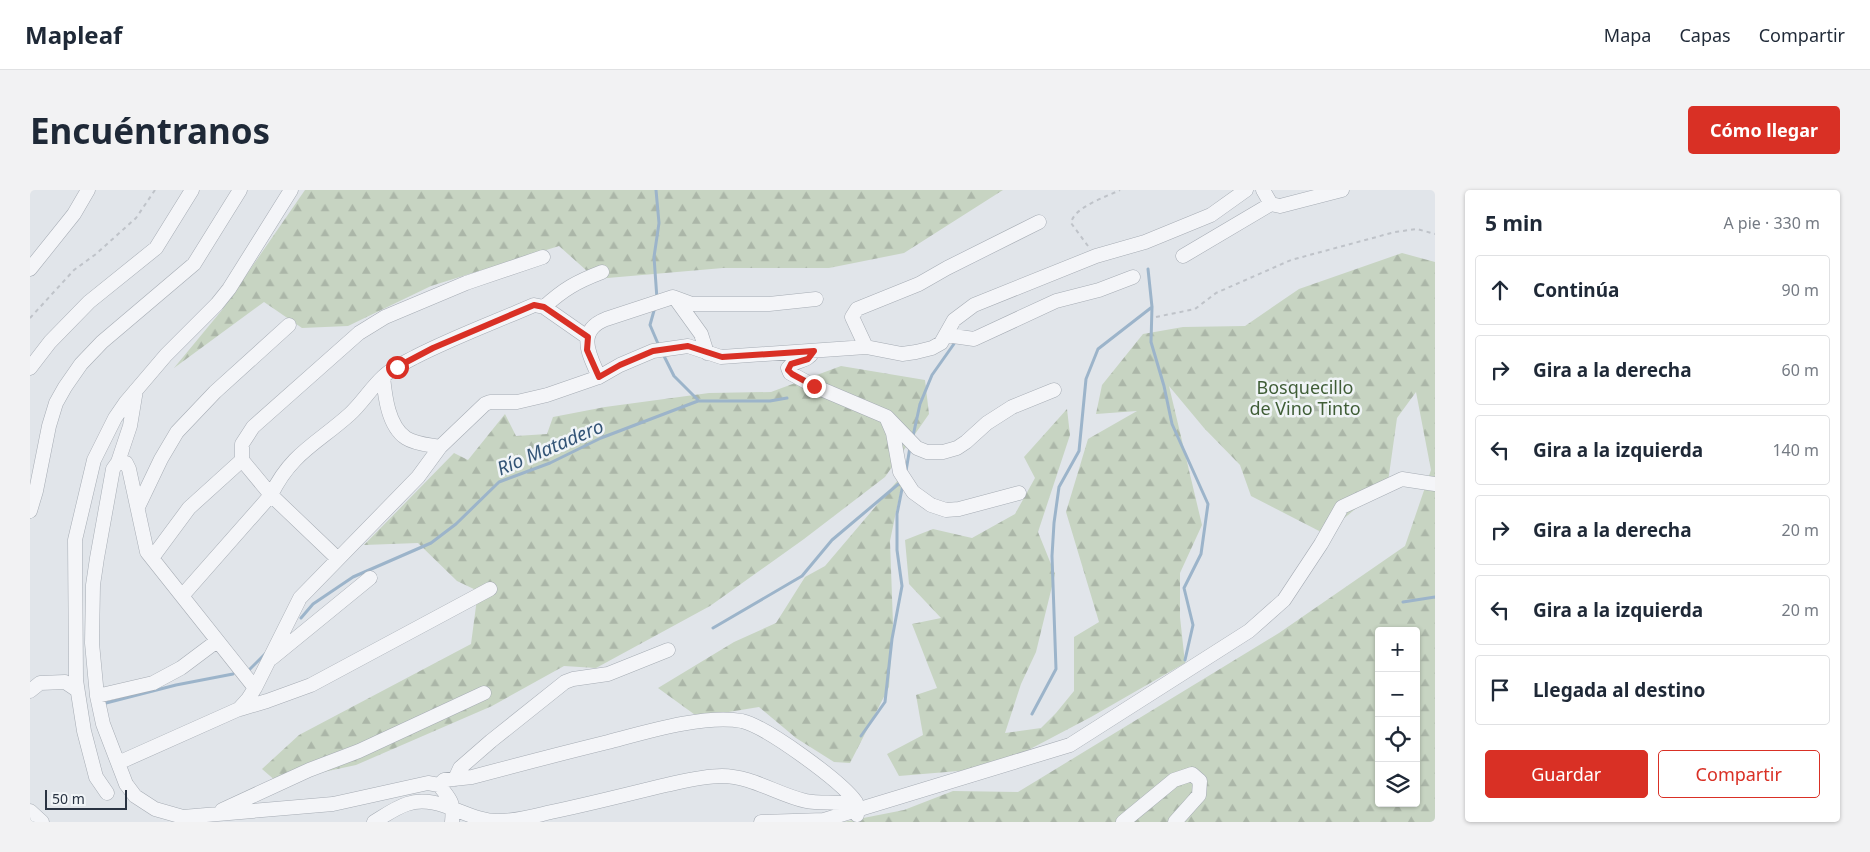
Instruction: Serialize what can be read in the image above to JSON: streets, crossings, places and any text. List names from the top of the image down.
{
  "water": ["Río Matadero"],
  "parks": ["Bosquecillo de Vino Tinto"],
  "scale_bar": "50 m",
  "page": {
    "header": "Mapleaf",
    "nav": ["Mapa", "Capas", "Compartir"],
    "buttons": [
      "Cómo llegar",
      ["Guardar", "Compartir"]
    ],
    "title": "Encuéntranos",
    "heading": ["5 min", "A pie · 330 m"],
    "list": [
      ["Continúa", "90 m"],
      ["Gira a la derecha", "60 m"],
      ["Gira a la izquierda", "140 m"],
      ["Gira a la derecha", "20 m"],
      ["Gira a la izquierda", "20 m"],
      "Llegada al destino"
    ],
    "map_buttons": ["+", "−"],
    "scale": "50 m"
  }
}
